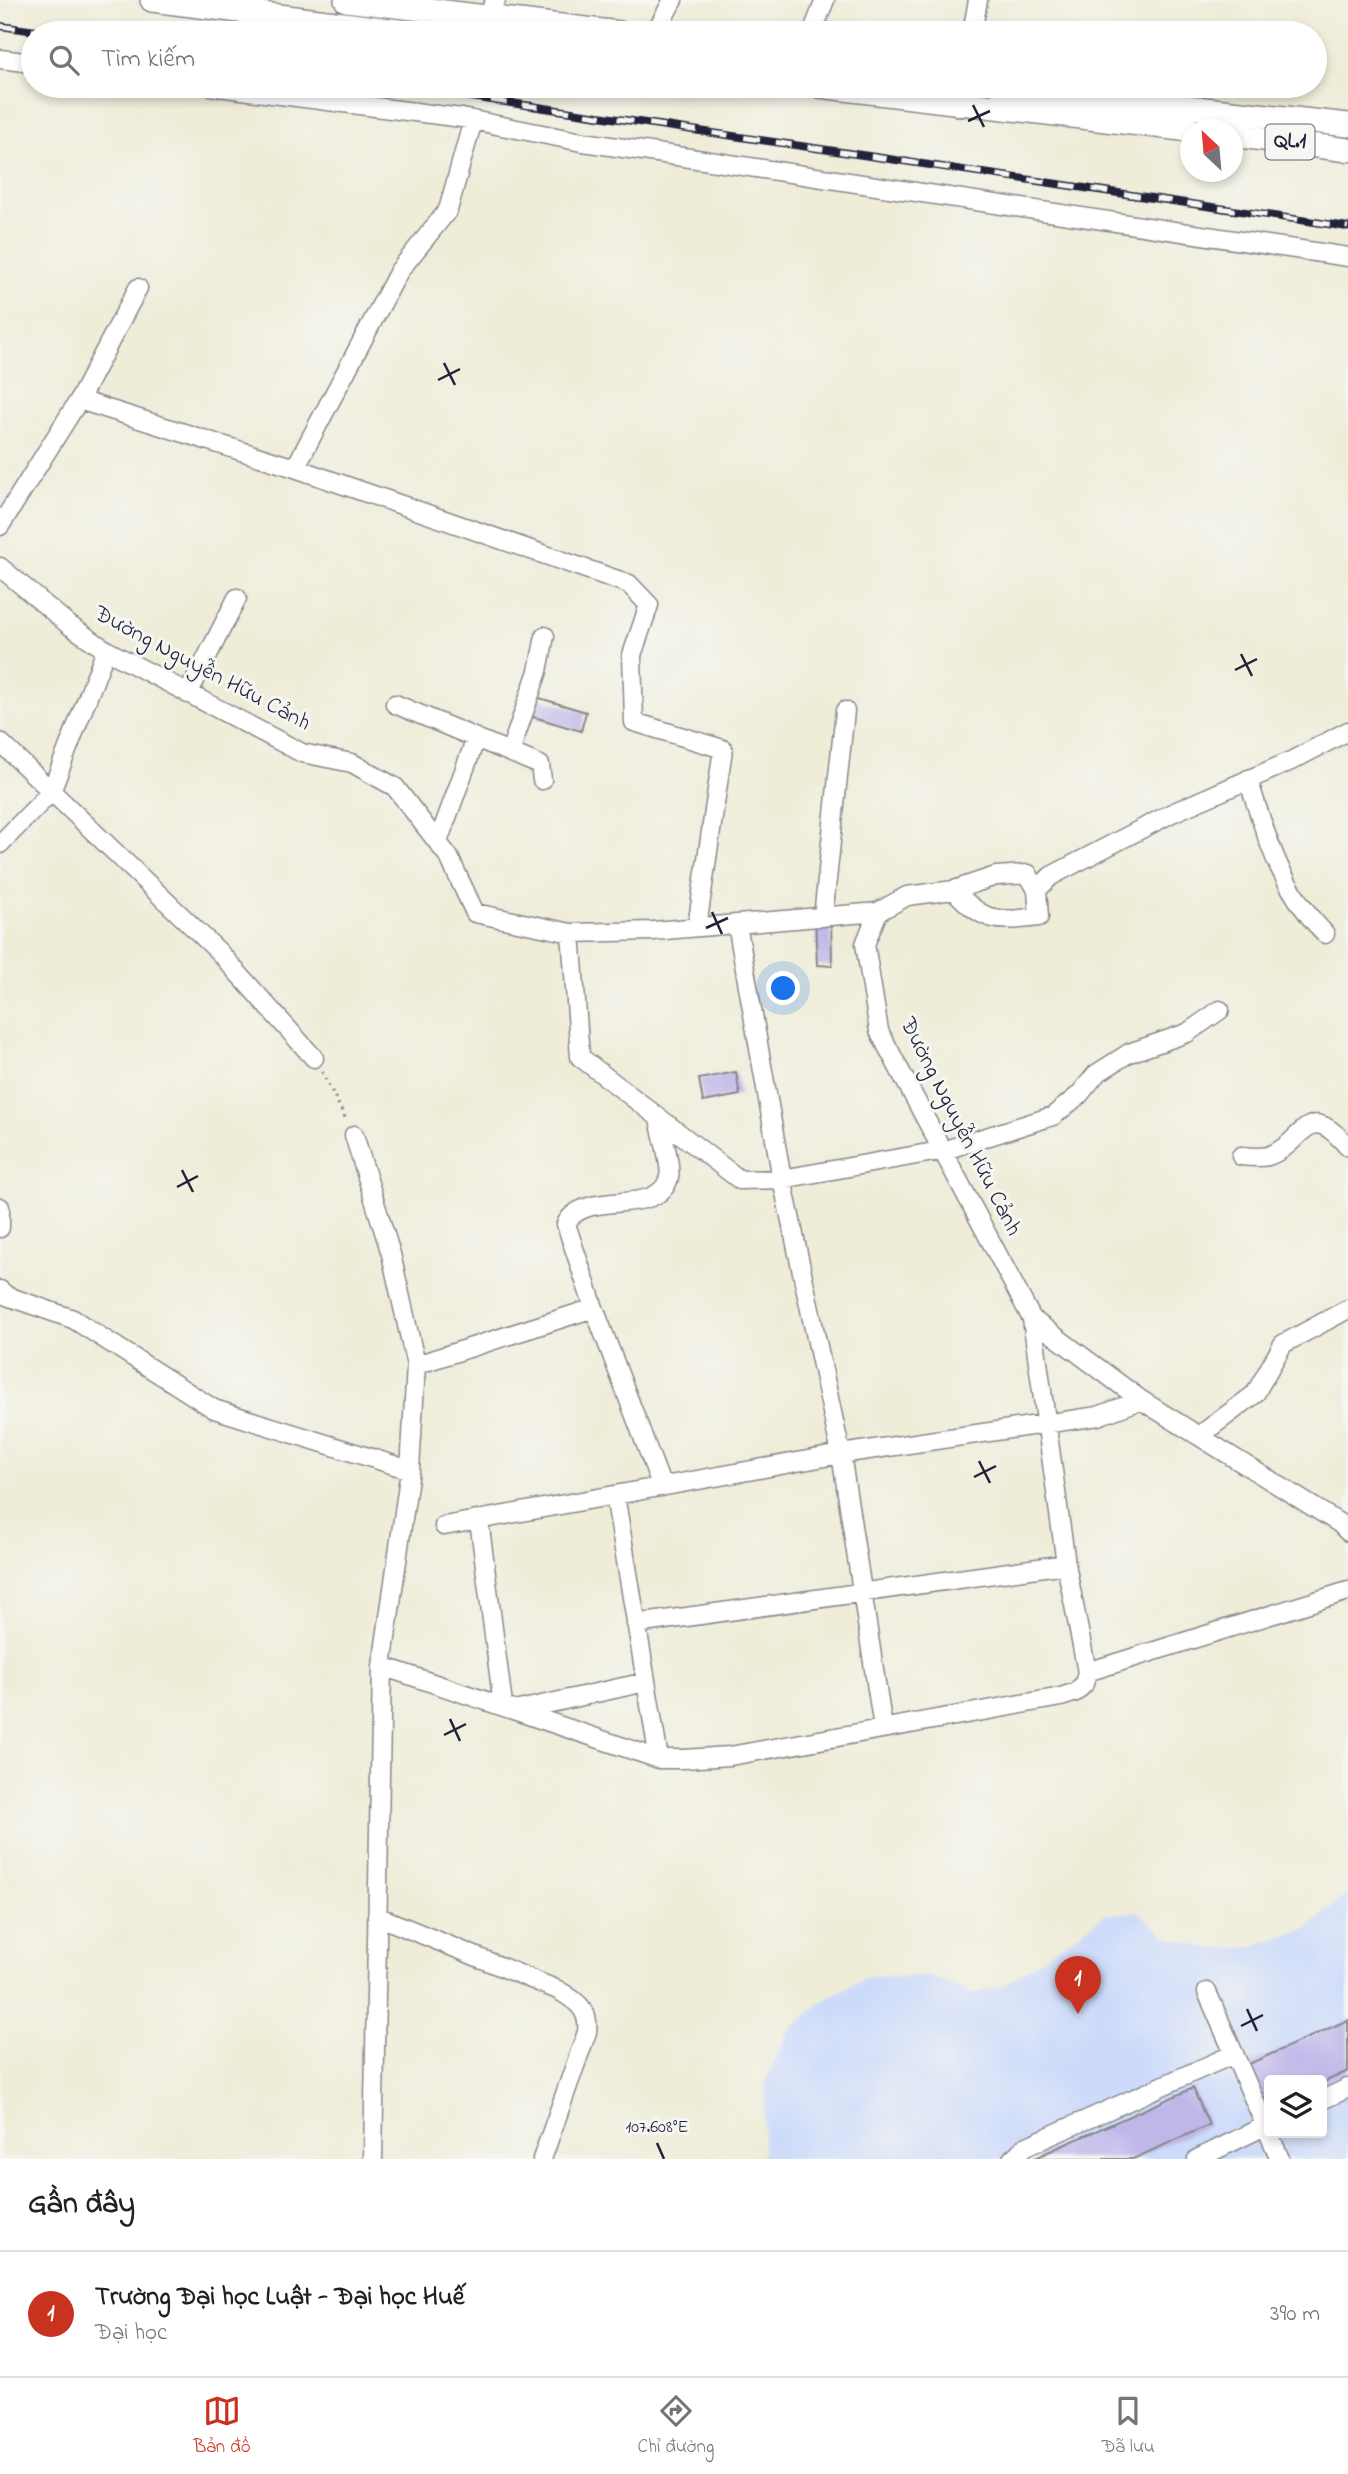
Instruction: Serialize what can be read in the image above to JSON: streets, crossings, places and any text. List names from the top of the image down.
{
  "streets": {
    "main road": ["QL.1"],
    "street": ["Đường Nguyễn Hữu Cảnh"]
  },
  "north": "top left",
  "page": {
    "search": "Tìm kiếm",
    "pins": "1",
    "heading": "Gần đây",
    "list": [
      {
        "mark": "1",
        "name": "Trường Đại học Luật - Đại học Huế",
        "note": "Đại học",
        "value": "390 m"
      }
    ],
    "nav": ["Bản đồ", "Chỉ đường", "Đã lưu"]
  },
  "coordinates": ["107.608°E"]
}
